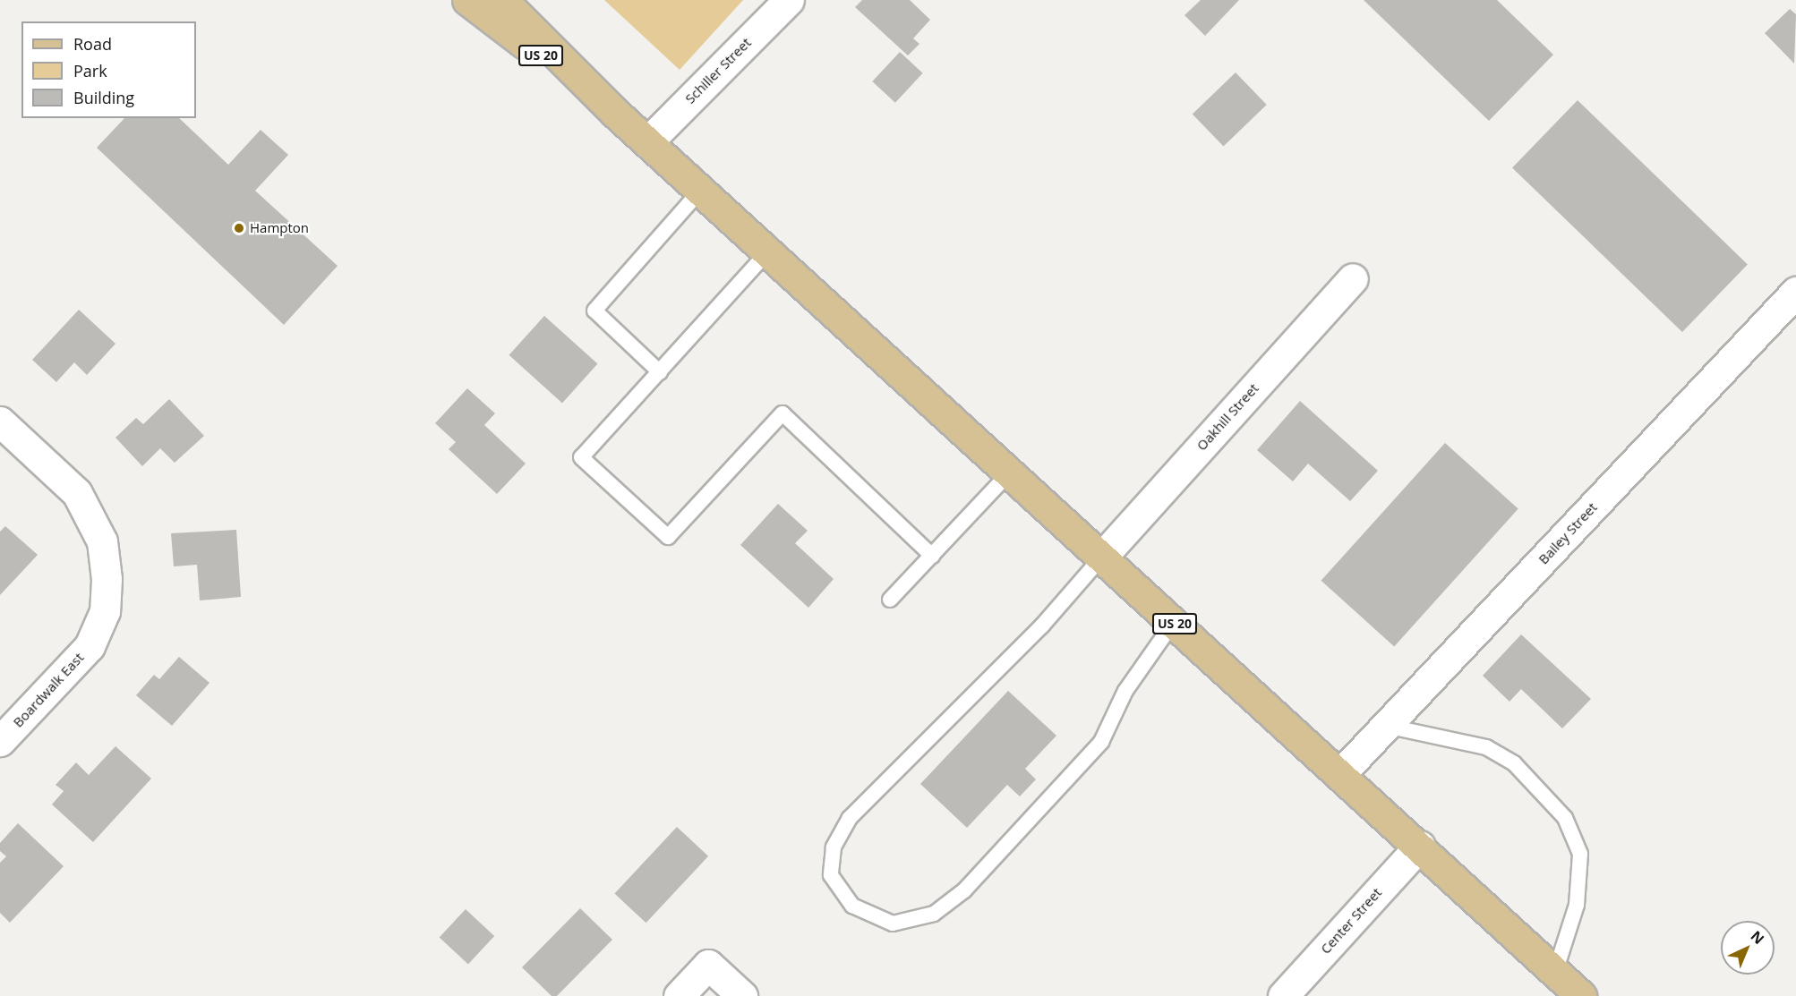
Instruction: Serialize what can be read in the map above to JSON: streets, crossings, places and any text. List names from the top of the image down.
{
  "streets": {
    "main road": ["US 20"],
    "street": [
      "Schiller Street",
      "Oakhill Street",
      "Bailey Street",
      "Boardwalk East",
      "Center Street"
    ]
  },
  "crossings": [
    ["US 20", "Schiller Street"],
    ["US 20", "Oakhill Street"],
    ["US 20", "Bailey Street"],
    ["US 20", "Center Street"]
  ],
  "places": ["Hampton"],
  "legend": ["Road", "Park", "Building"],
  "north": "top right"
}
